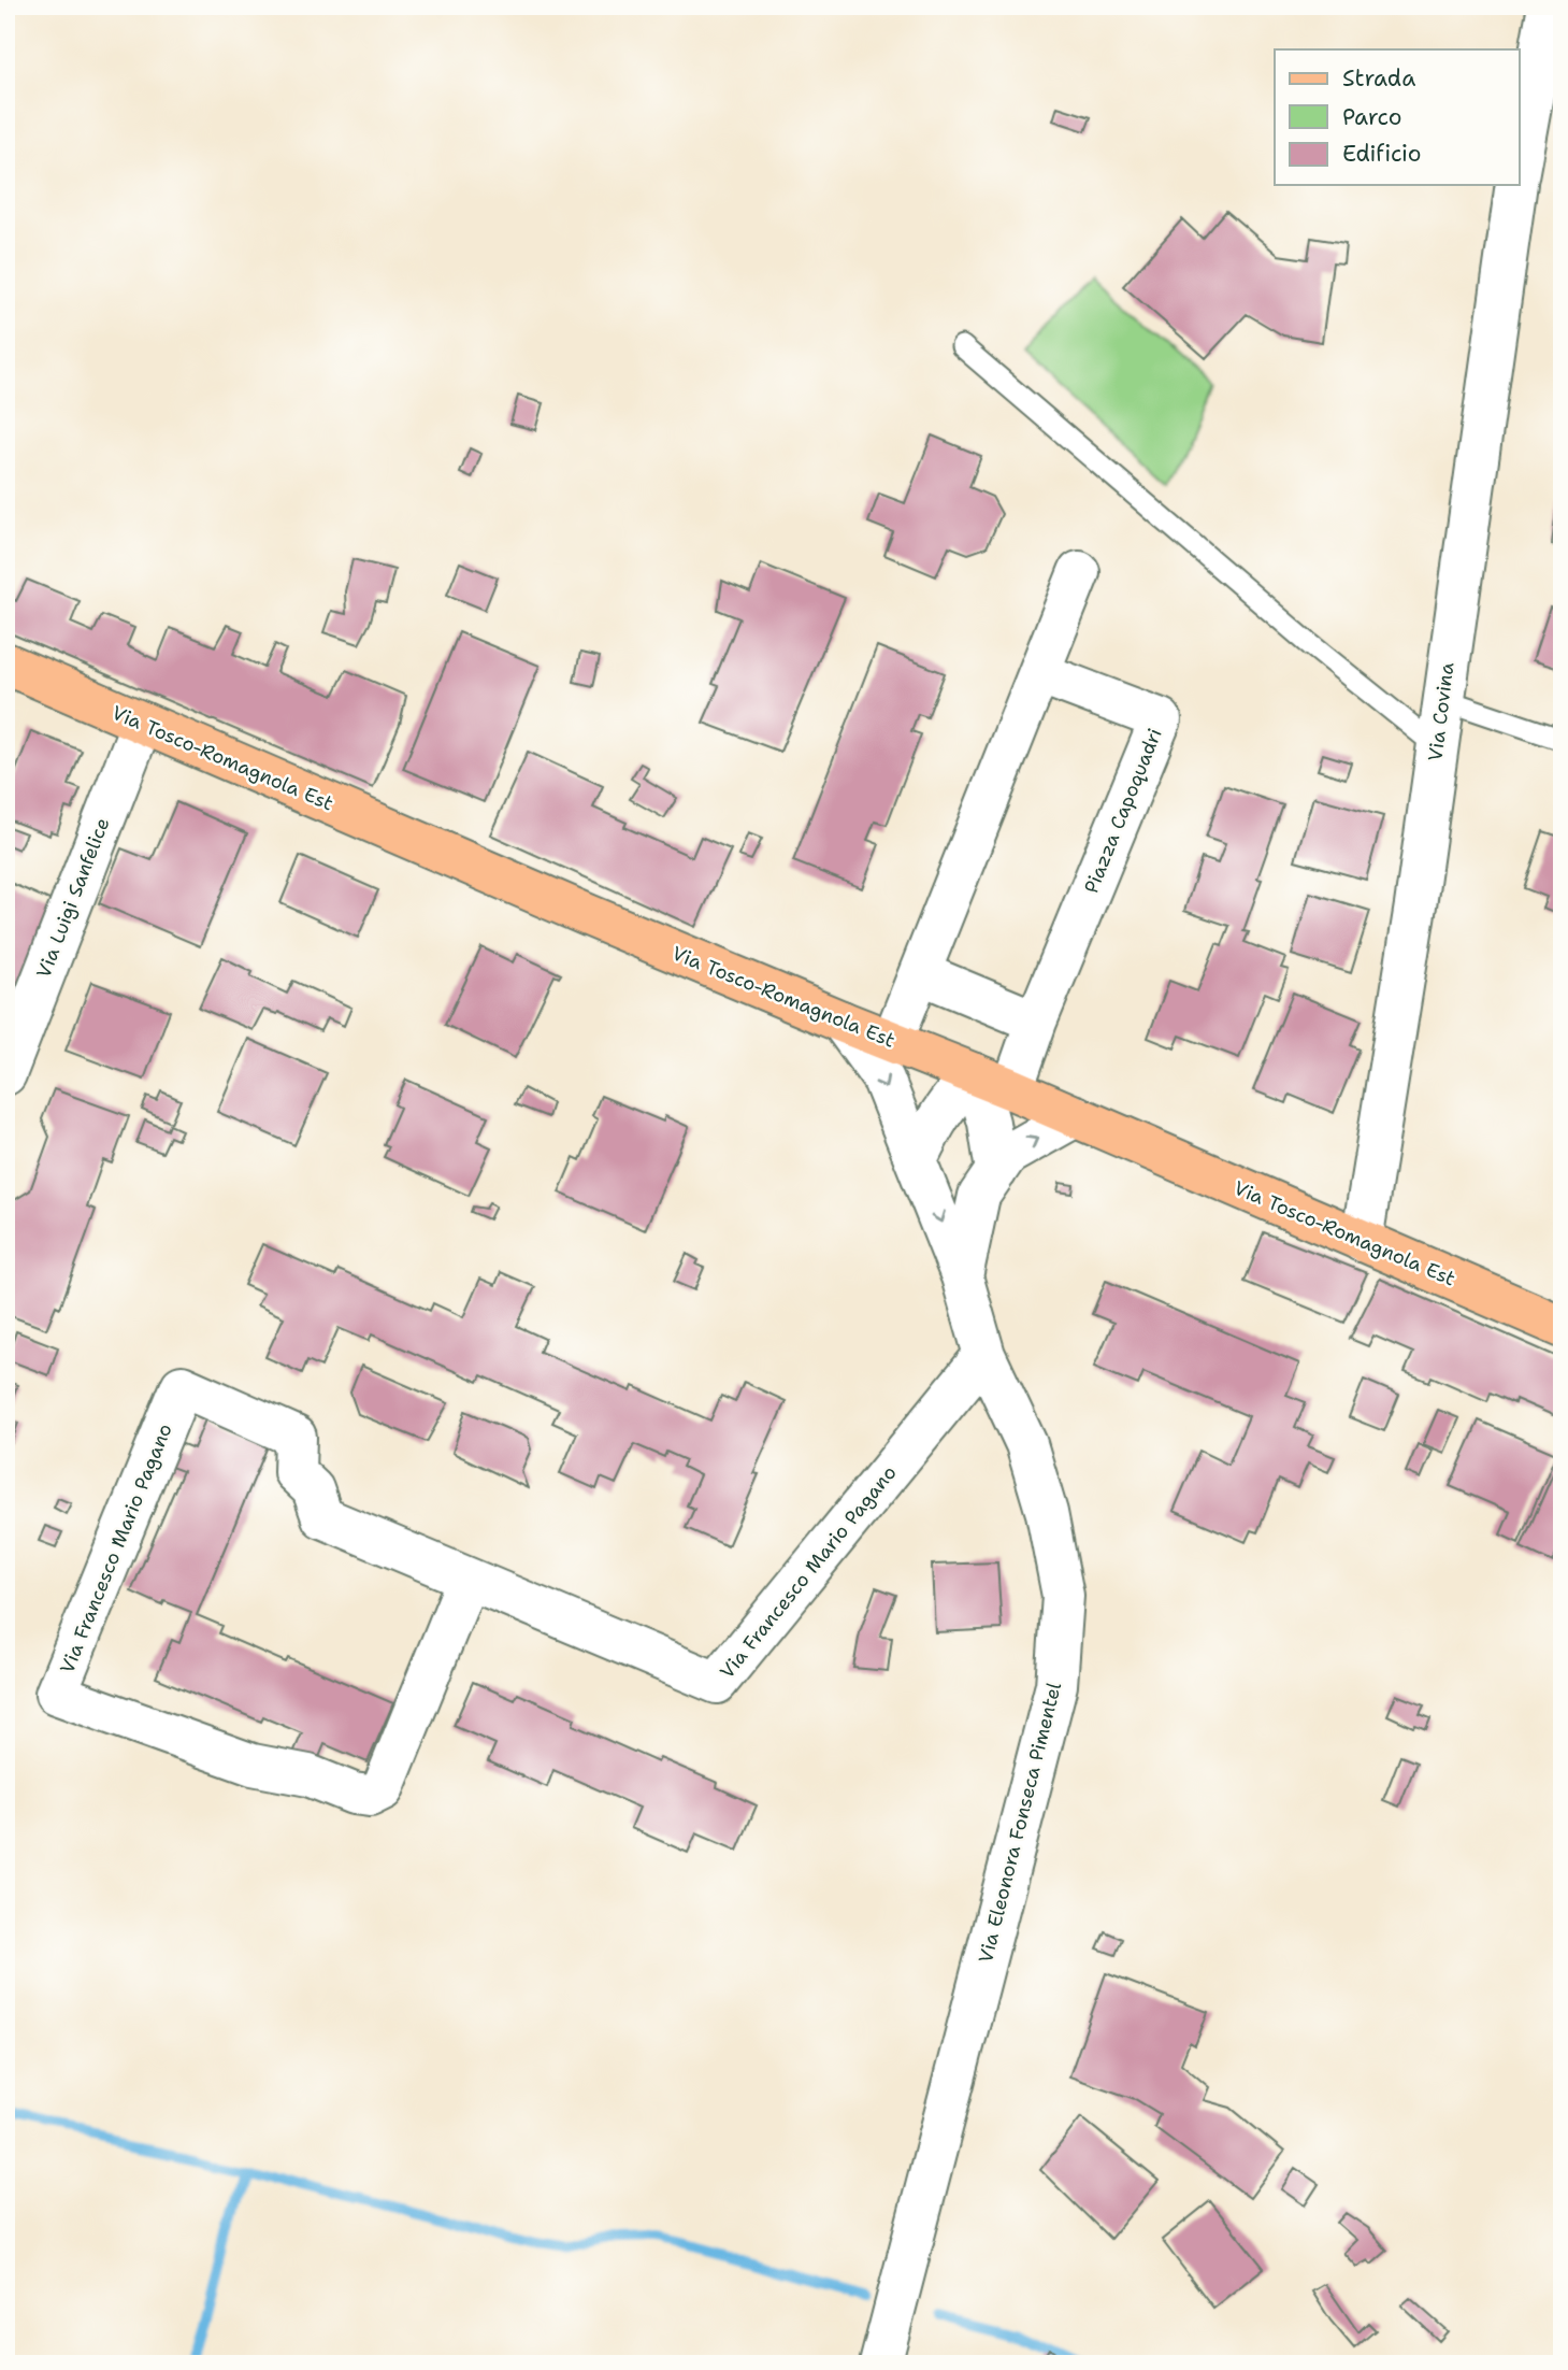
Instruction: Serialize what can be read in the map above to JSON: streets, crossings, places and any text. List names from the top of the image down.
{
  "streets": {
    "main road": ["Via Tosco-Romagnola Est"],
    "street": [
      "Via Covina",
      "Piazza Capoquadri",
      "Via Luigi Sanfelice",
      "Via Francesco Mario Pagano",
      "Via Eleonora Fonseca Pimentel"
    ]
  },
  "crossings": [
    ["Via Covina", "Via Tosco-Romagnola Est"],
    ["Via Tosco-Romagnola Est", "Piazza Capoquadri"],
    ["Via Tosco-Romagnola Est", "Via Luigi Sanfelice"],
    ["Via Tosco-Romagnola Est", "Via Eleonora Fonseca Pimentel"],
    ["Via Francesco Mario Pagano", "Via Eleonora Fonseca Pimentel"]
  ],
  "legend": ["Strada", "Parco", "Edificio"]
}
